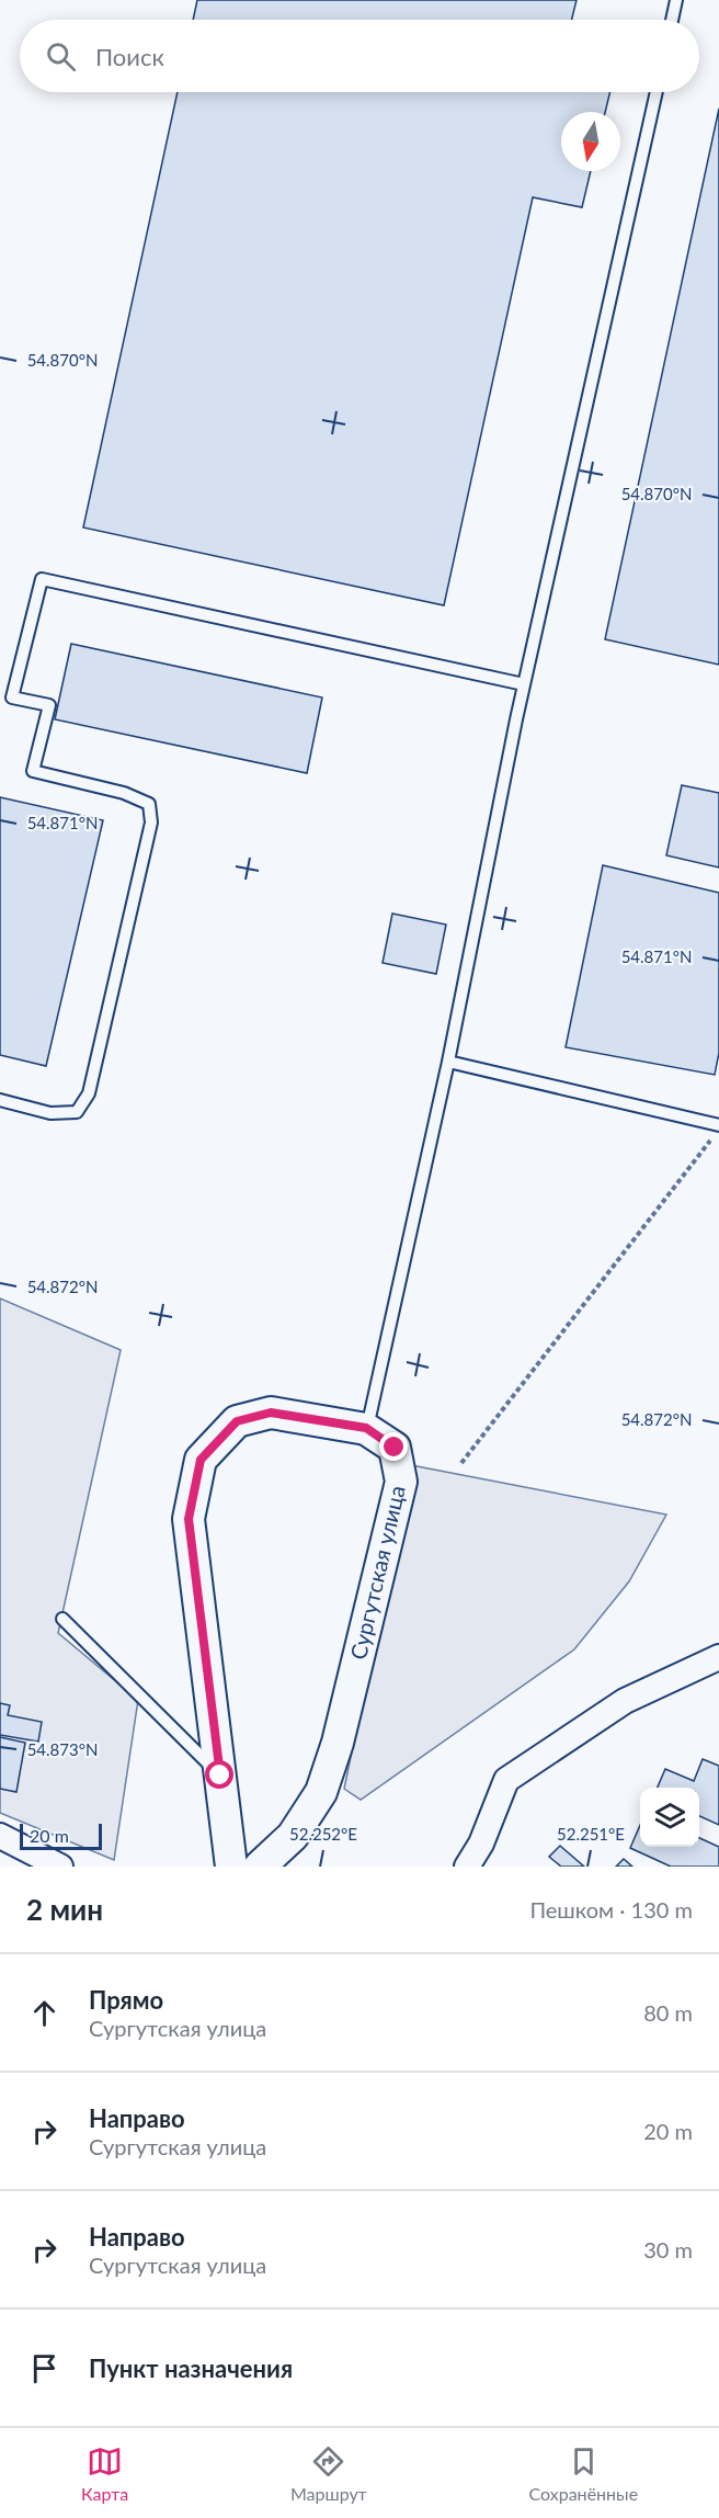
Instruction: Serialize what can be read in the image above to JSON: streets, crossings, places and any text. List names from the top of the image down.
{
  "streets": {
    "street": ["Сургутская улица"]
  },
  "scale_bar": "20 m",
  "north": "bottom",
  "page": {
    "search": "Поиск",
    "scale": "20 m",
    "heading": ["2 мин", "Пешком · 130 m"],
    "list": [
      ["Прямо", "Сургутская улица", "80 m"],
      ["Направо", "Сургутская улица", "20 m"],
      ["Направо", "Сургутская улица", "30 m"],
      "Пункт назначения"
    ],
    "nav": ["Карта", "Маршрут", "Сохранённые"]
  },
  "coordinates": [
    "54.870°N",
    "54.871°N",
    "54.872°N",
    "54.873°N",
    "52.252°E",
    "52.251°E"
  ]
}
